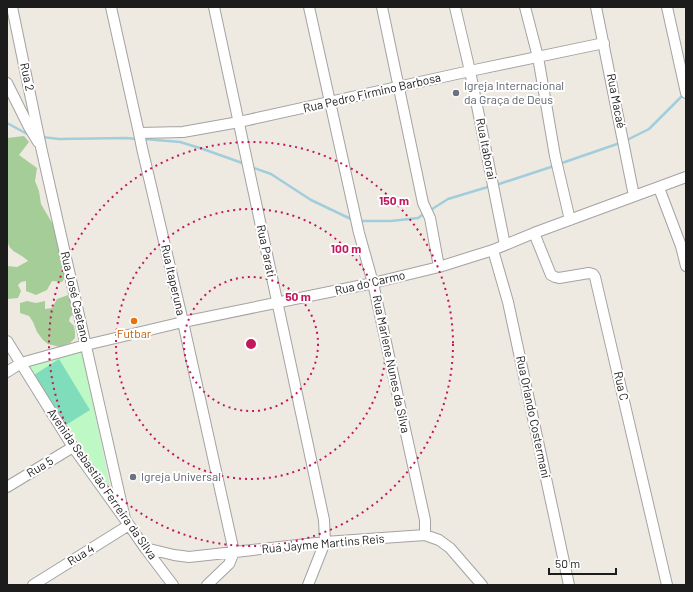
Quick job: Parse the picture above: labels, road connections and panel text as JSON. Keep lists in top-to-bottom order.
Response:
{
  "streets": {
    "street": [
      "Rua 2",
      "Rua Pedro Firmino Barbosa",
      "Rua Macaé",
      "Rua Itaborai",
      "Rua Parati",
      "Rua Itaperuna",
      "Rua do Carmo",
      "Rua José Caetano",
      "Rua Marlene Nunes da Silva",
      "Rua C",
      "Rua Orlando Costermani",
      "Rua 5",
      "Avenida Sebastião Ferreira da Silva",
      "Rua Jayme Martins Reis",
      "Rua 4"
    ]
  },
  "crossings": [
    ["Rua 2", "Rua José Caetano"],
    ["Rua Pedro Firmino Barbosa", "Rua Macaé"],
    ["Rua Pedro Firmino Barbosa", "Rua Itaborai"],
    ["Rua Pedro Firmino Barbosa", "Rua Parati"],
    ["Rua Pedro Firmino Barbosa", "Rua Itaperuna"],
    ["Rua Pedro Firmino Barbosa", "Rua Marlene Nunes da Silva"],
    ["Rua Macaé", "Rua do Carmo"],
    ["Rua Itaborai", "Rua do Carmo"],
    ["Rua Parati", "Rua do Carmo"],
    ["Rua Parati", "Rua Jayme Martins Reis"],
    ["Rua Itaperuna", "Rua do Carmo"],
    ["Rua Itaperuna", "Rua Jayme Martins Reis"],
    ["Rua do Carmo", "Rua José Caetano"],
    ["Rua do Carmo", "Rua Marlene Nunes da Silva"],
    ["Rua do Carmo", "Rua C"],
    ["Rua do Carmo", "Rua Orlando Costermani"],
    ["Rua do Carmo", "Avenida Sebastião Ferreira da Silva"],
    ["Rua José Caetano", "Avenida Sebastião Ferreira da Silva"],
    ["Rua José Caetano", "Rua 4"],
    ["Rua Marlene Nunes da Silva", "Rua Jayme Martins Reis"],
    ["Rua 5", "Avenida Sebastião Ferreira da Silva"],
    ["Avenida Sebastião Ferreira da Silva", "Rua Jayme Martins Reis"],
    ["Avenida Sebastião Ferreira da Silva", "Rua 4"]
  ],
  "places": ["Igreja Internacional da Graça de Deus", "Futbar", "Igreja Universal"],
  "scale_bar": "50 m",
  "rings": ["150 m", "100 m", "50 m"]
}
